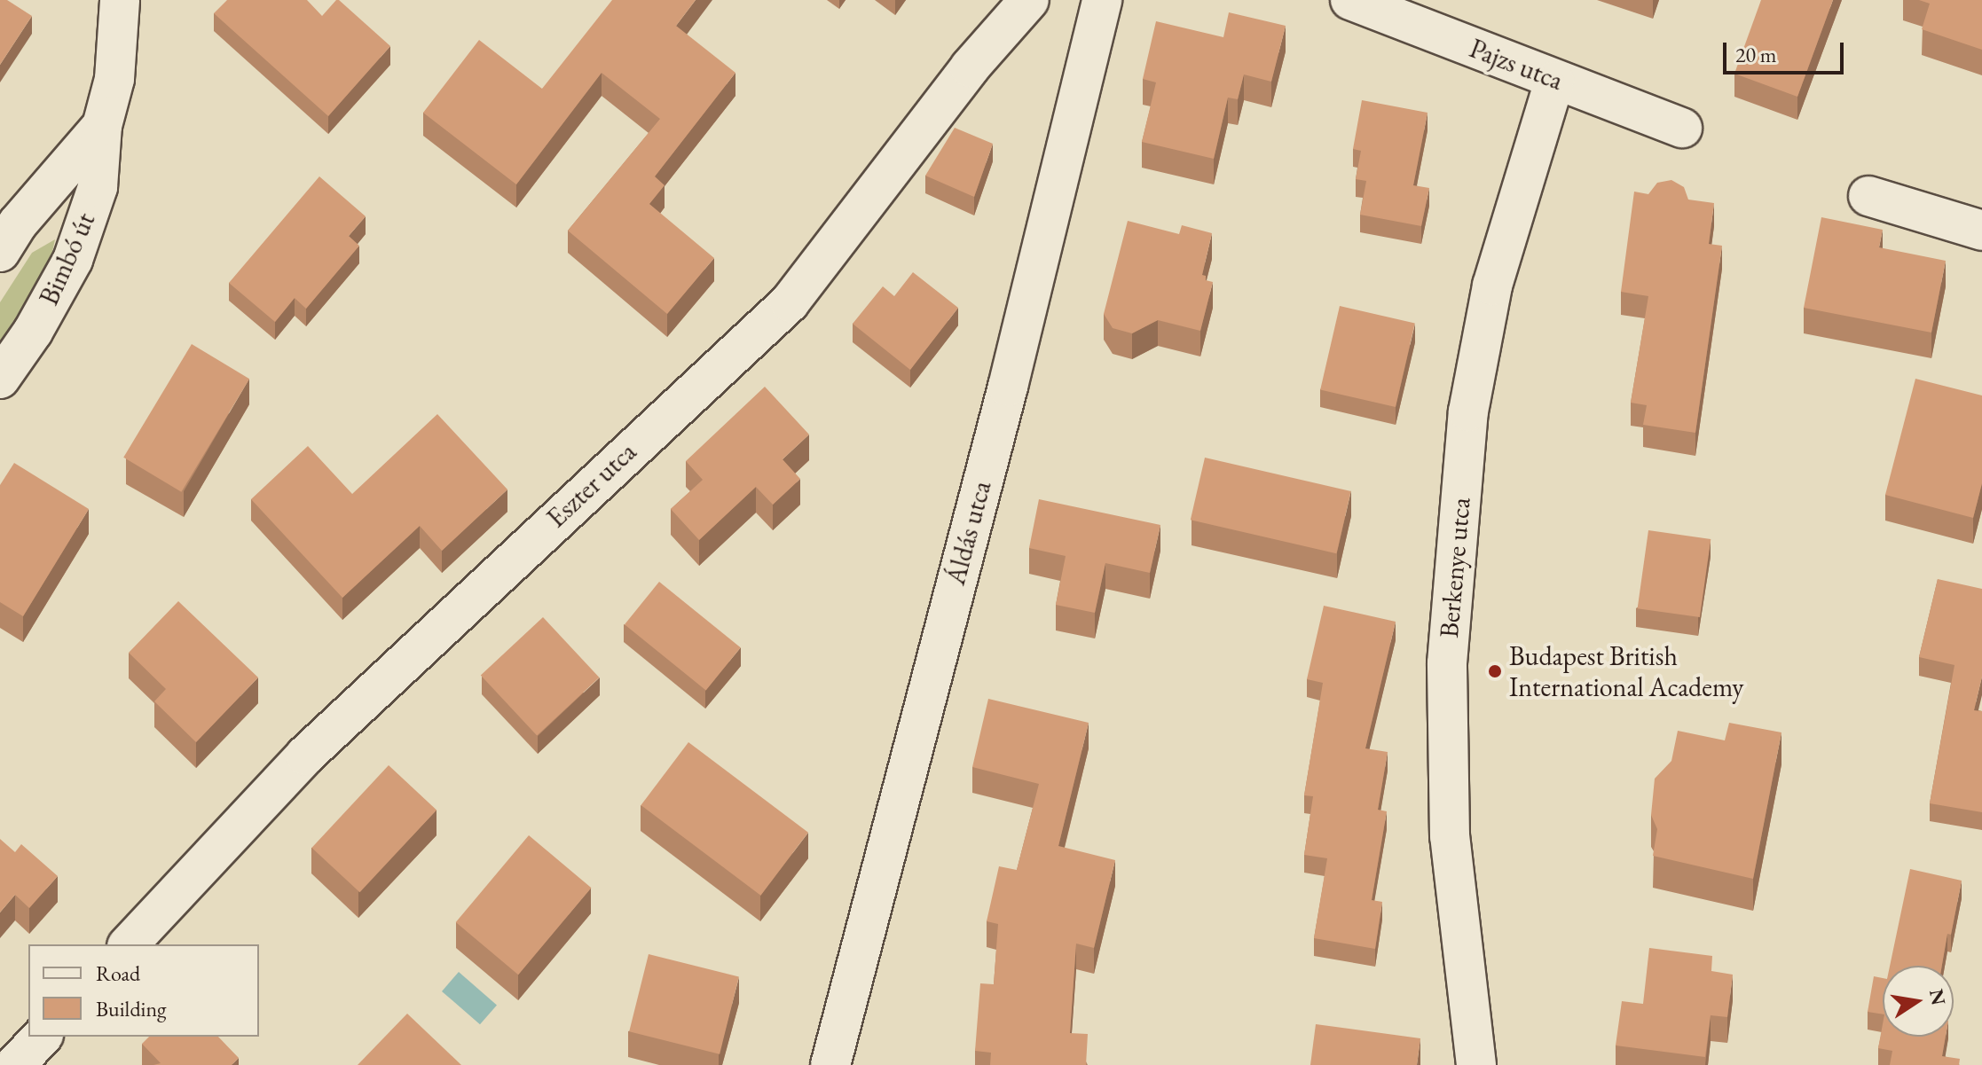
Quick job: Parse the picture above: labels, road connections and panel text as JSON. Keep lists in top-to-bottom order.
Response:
{
  "streets": {
    "street": [
      "Pajzs utca",
      "Bimbó út",
      "Eszter utca",
      "Áldás utca",
      "Berkenye utca"
    ]
  },
  "crossings": [
    ["Pajzs utca", "Berkenye utca"]
  ],
  "places": ["Budapest British International Academy"],
  "legend": ["Road", "Building"],
  "scale_bar": "20 m",
  "north": "right"
}
